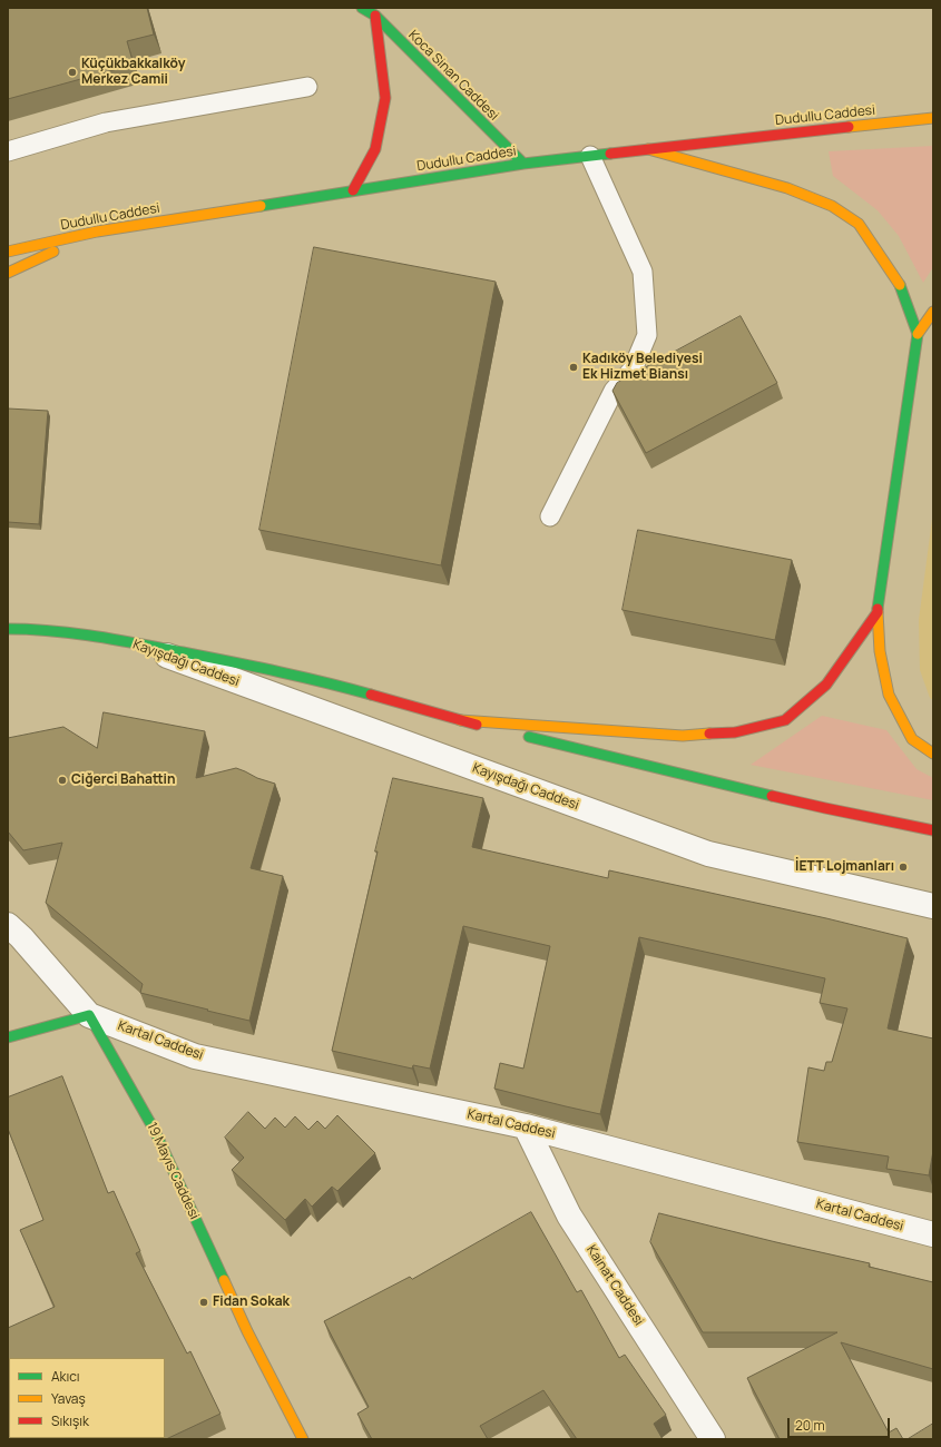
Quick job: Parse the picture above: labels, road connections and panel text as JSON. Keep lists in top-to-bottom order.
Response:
{
  "streets": {
    "main road": [
      "Koca Sinan Caddesi",
      "Dudullu Caddesi",
      "Kayışdağı Caddesi",
      "19 Mayıs Caddesi"
    ],
    "street": ["Kartal Caddesi", "Kainat Caddesi"]
  },
  "crossings": [
    ["Koca Sinan Caddesi", "Dudullu Caddesi"],
    ["Kartal Caddesi", "19 Mayıs Caddesi"],
    ["Kartal Caddesi", "Kainat Caddesi"]
  ],
  "places": [
    "Küçükbakkalköy Merkez Camii",
    "Kadıköy Belediyesi Ek Hizmet Biansı",
    "Ciğerci Bahattin",
    "İETT Lojmanları",
    "Fidan Sokak"
  ],
  "legend": ["Akıcı", "Yavaş", "Sıkışık"],
  "scale_bar": "20 m"
}
